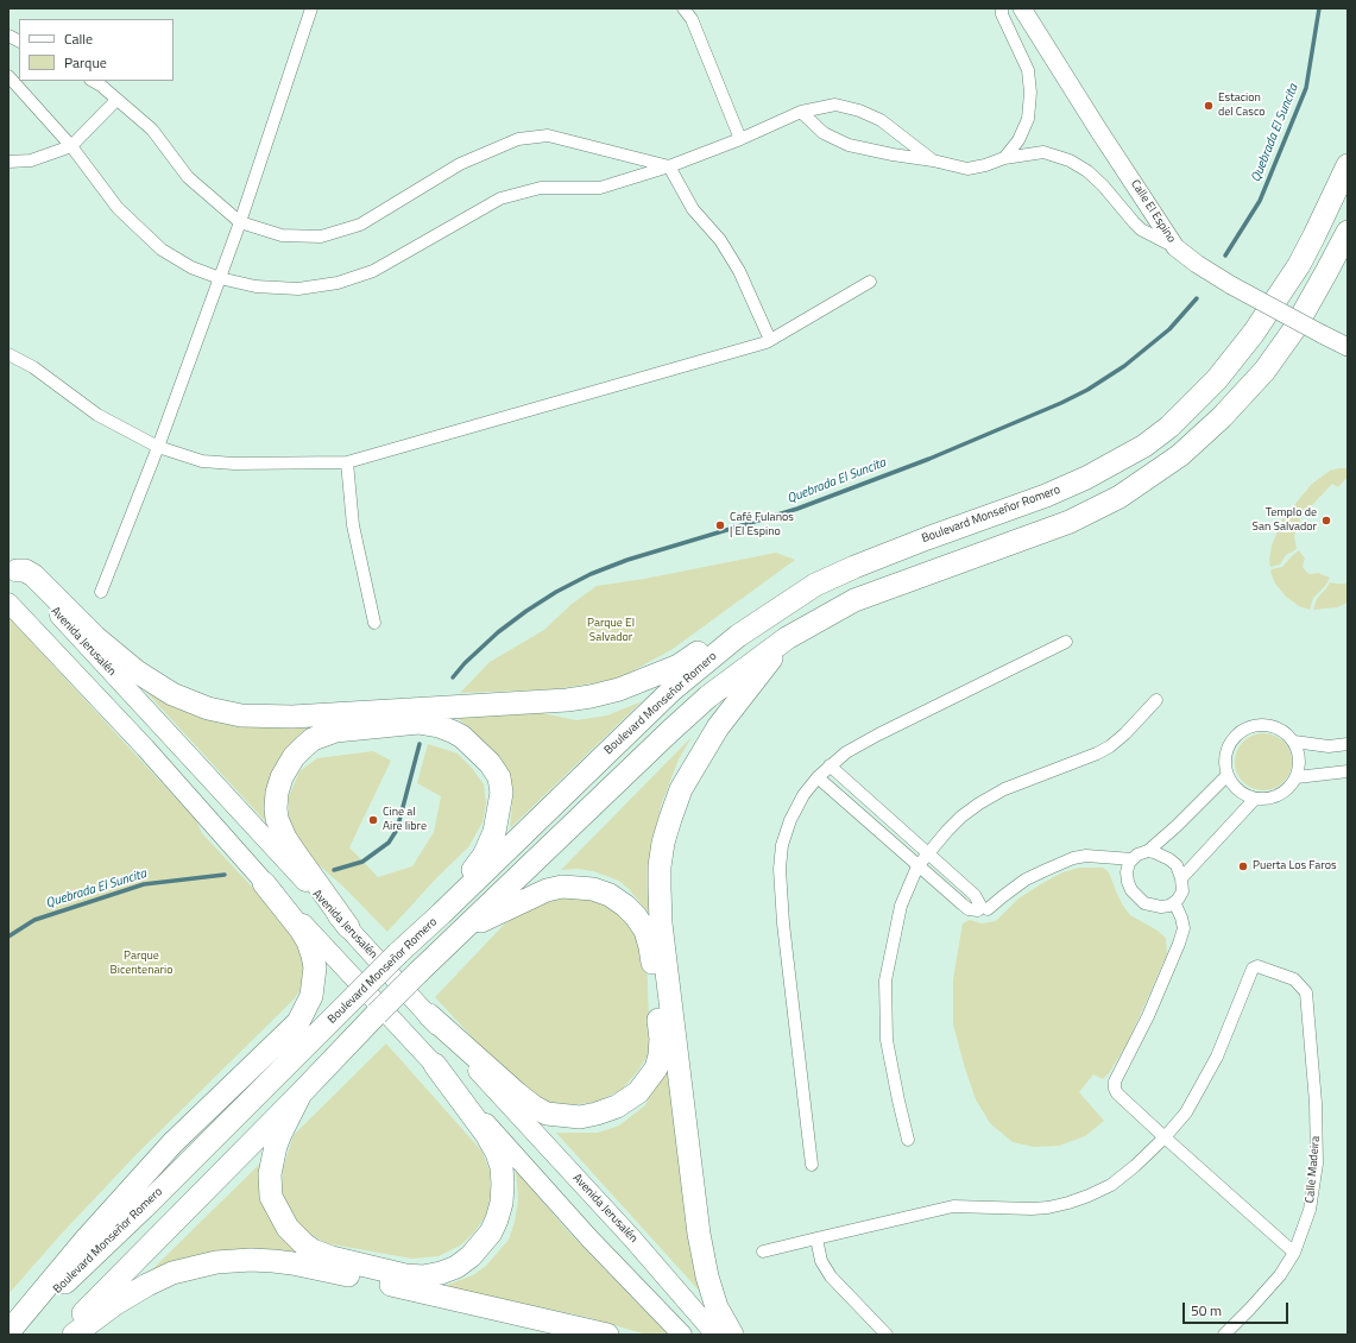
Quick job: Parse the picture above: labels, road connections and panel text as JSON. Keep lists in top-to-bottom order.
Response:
{
  "streets": {
    "highway": ["Boulevard Monseñor Romero"],
    "main road": ["Avenida Jerusalén"],
    "street": ["Calle El Espino", "Calle Madeira"]
  },
  "water": ["Quebrada El Suncita"],
  "parks": ["Parque El Salvador", "Parque Bicentenario"],
  "places": [
    "Estacion del Casco",
    "Templo de San Salvador",
    "Café Fulanos | El Espino",
    "Cine al Aire libre",
    "Puerta Los Faros"
  ],
  "legend": ["Calle", "Parque"],
  "scale_bar": "50 m"
}
